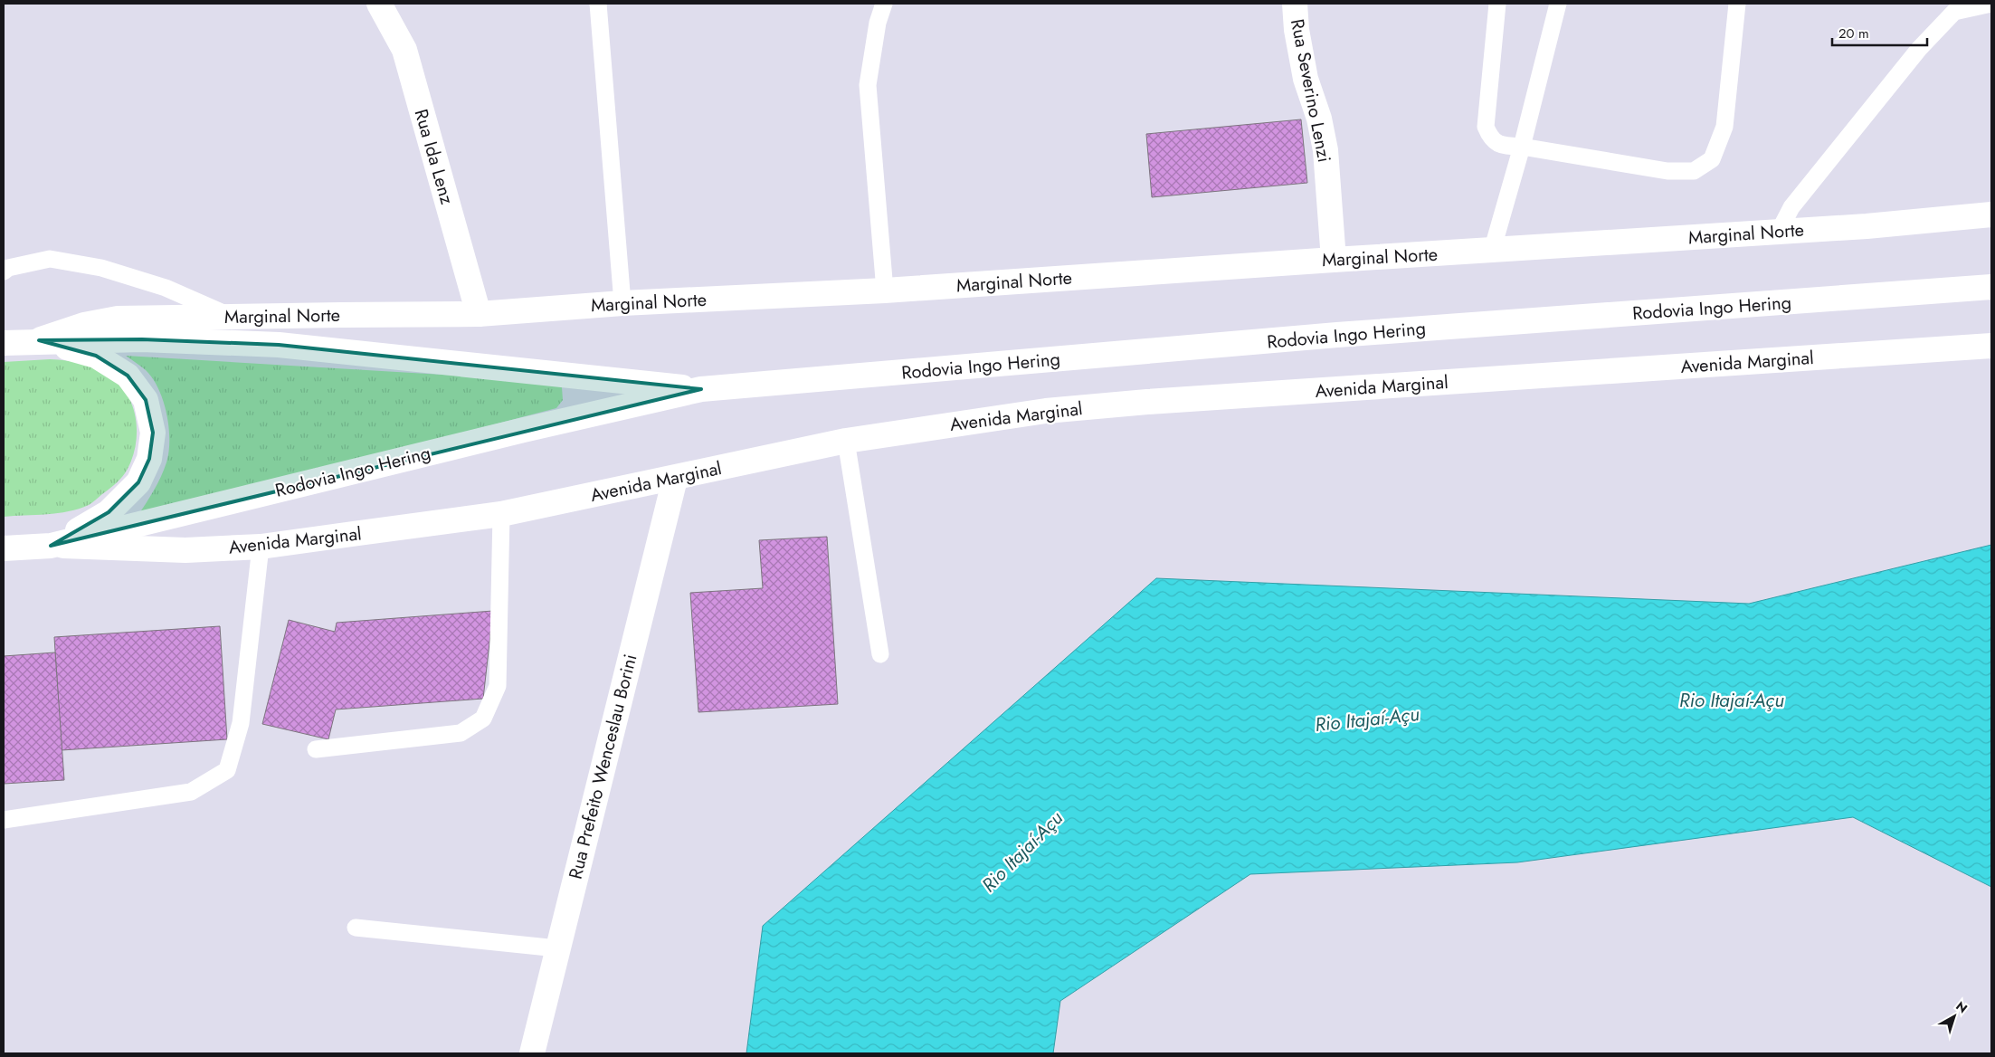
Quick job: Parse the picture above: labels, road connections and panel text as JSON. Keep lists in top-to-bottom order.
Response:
{
  "streets": {
    "main road": [
      "Rua Severino Lenzi",
      "Rua Ida Lenz",
      "Marginal Norte",
      "Rodovia Ingo Hering",
      "Avenida Marginal",
      "Rua Prefeito Wenceslau Borini"
    ]
  },
  "crossings": [
    ["Rua Severino Lenzi", "Marginal Norte"],
    ["Rua Ida Lenz", "Marginal Norte"],
    ["Marginal Norte", "Rodovia Ingo Hering"],
    ["Rodovia Ingo Hering", "Avenida Marginal"],
    ["Avenida Marginal", "Rua Prefeito Wenceslau Borini"]
  ],
  "water": ["Rio Itajaí-Açu"],
  "scale_bar": "20 m",
  "north": "top right"
}
